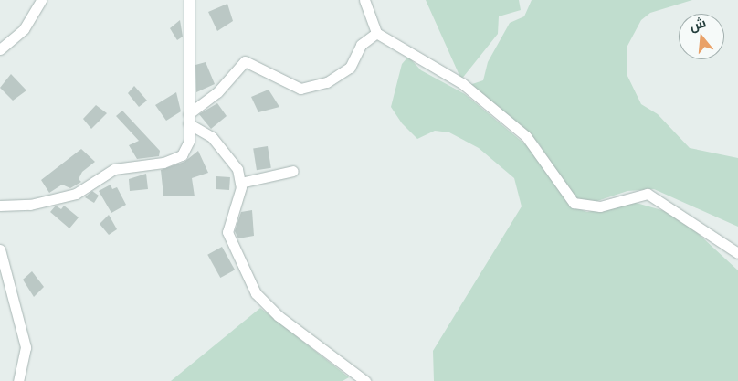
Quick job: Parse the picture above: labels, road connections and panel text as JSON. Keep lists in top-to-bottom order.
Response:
{
  "north": "top"
}
